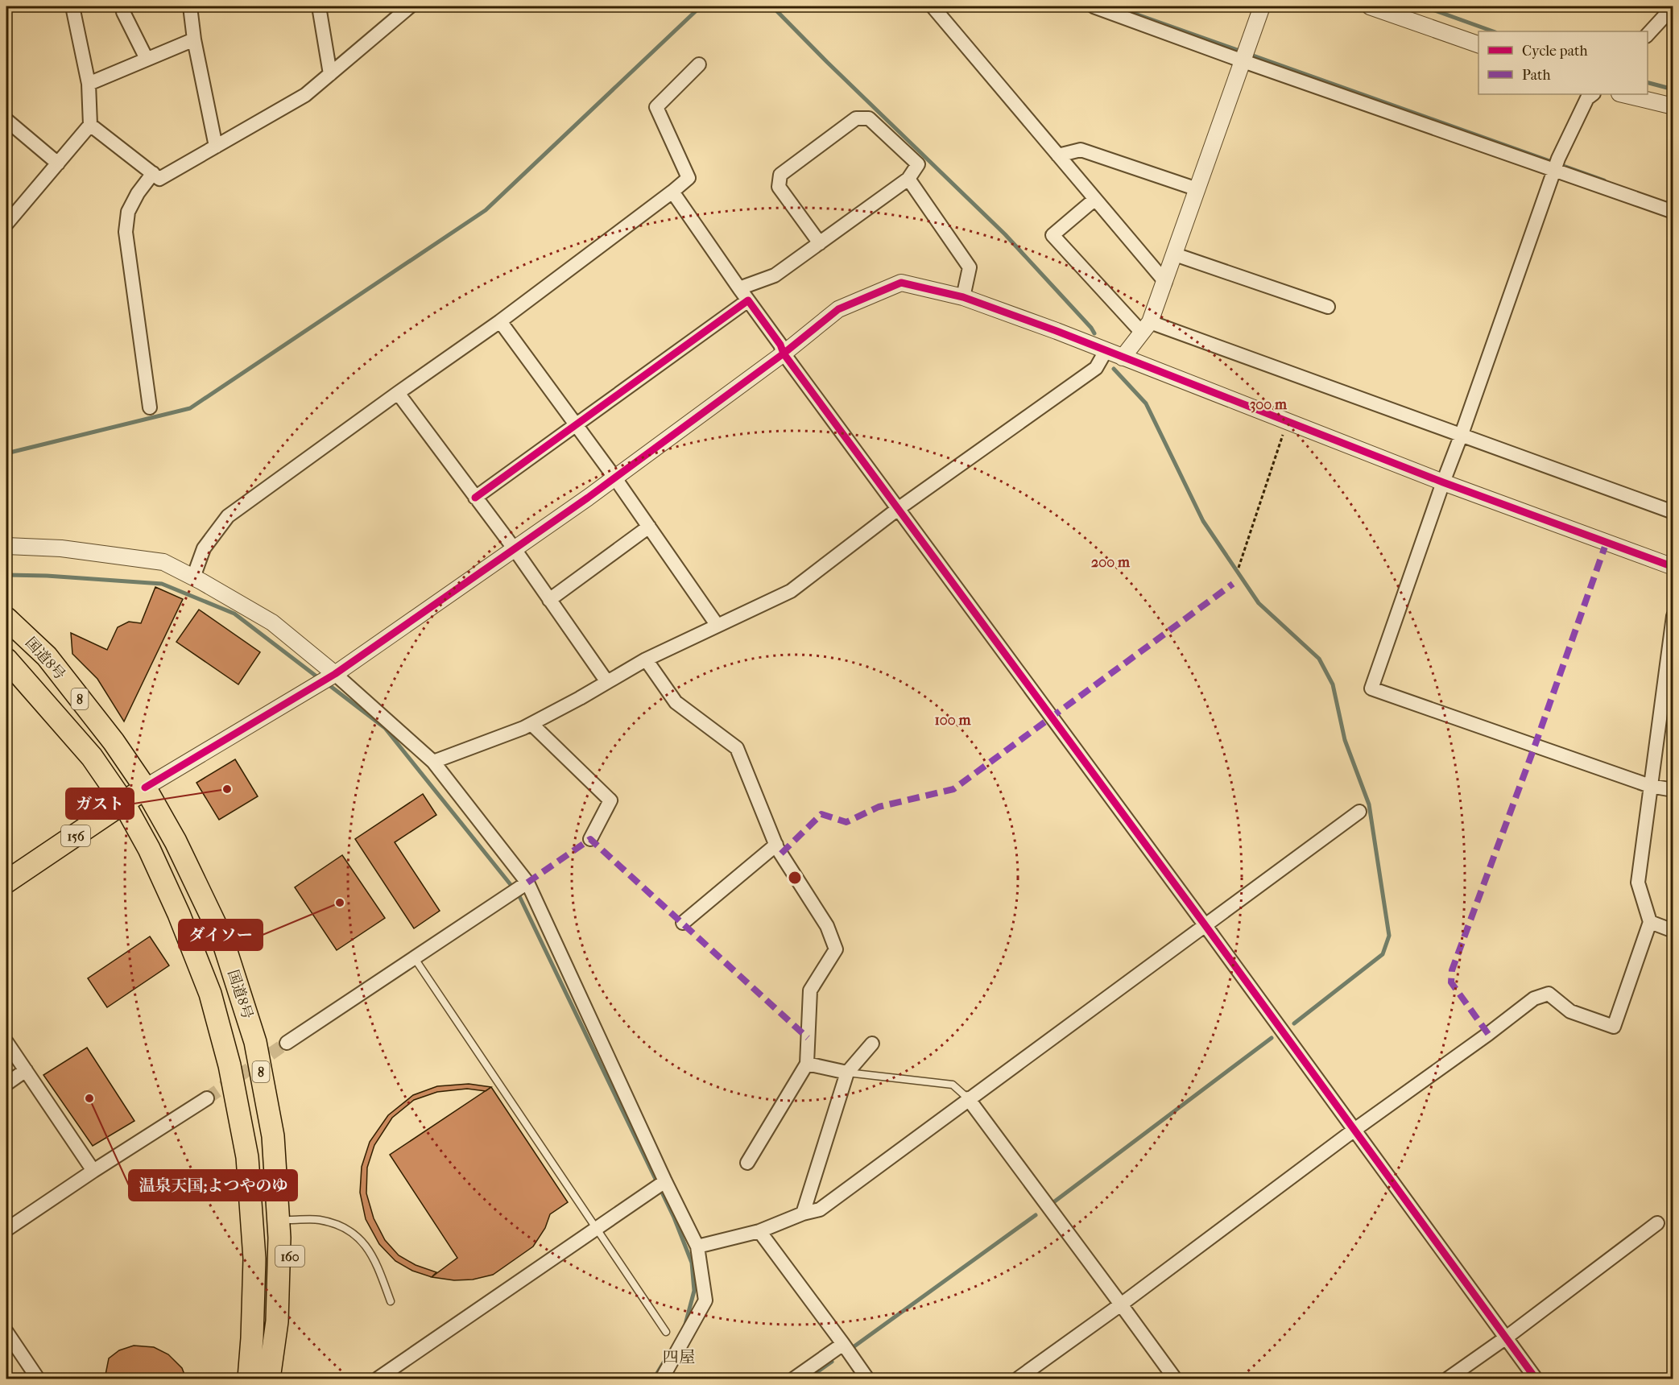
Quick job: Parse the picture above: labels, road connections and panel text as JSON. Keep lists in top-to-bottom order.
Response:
{
  "streets": {
    "highway": [
      "国道8号",
      "8",
      "156",
      "160"
    ]
  },
  "crossings": [
    ["国道8号", "156"],
    ["国道8号", "160"]
  ],
  "districts": ["四屋"],
  "places": ["ガスト", "ダイソー", "温泉天国;よつやのゆ"],
  "legend": ["Cycle path", "Path"],
  "rings": ["300 m", "200 m", "100 m"]
}
